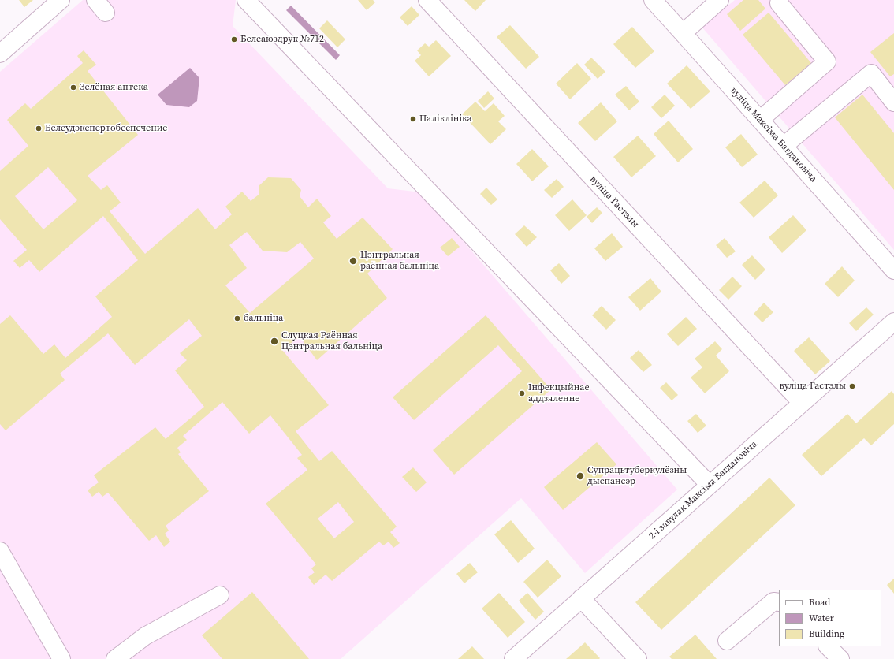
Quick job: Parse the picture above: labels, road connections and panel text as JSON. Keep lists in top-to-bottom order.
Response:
{
  "streets": {
    "street": ["вуліца Максіма Багдановіча", "вуліца Гастэлы", "2-і завулак Максіма Багдановіча"]
  },
  "crossings": [
    ["вуліца Гастэлы", "2-і завулак Максіма Багдановіча"]
  ],
  "places": [
    "Белсаюздрук №712",
    "Зелёная аптека",
    "Паліклініка",
    "Белсудэкспертобеспечение",
    "Цэнтральная раённая бальніца",
    "бальніца",
    "Слуцкая Раённая Цэнтральная бальніца",
    "вуліца Гастэлы",
    "Інфекцыйнае аддзяленне",
    "Супрацьтуберкулёзны дыспансэр"
  ],
  "legend": ["Road", "Water", "Building"]
}
